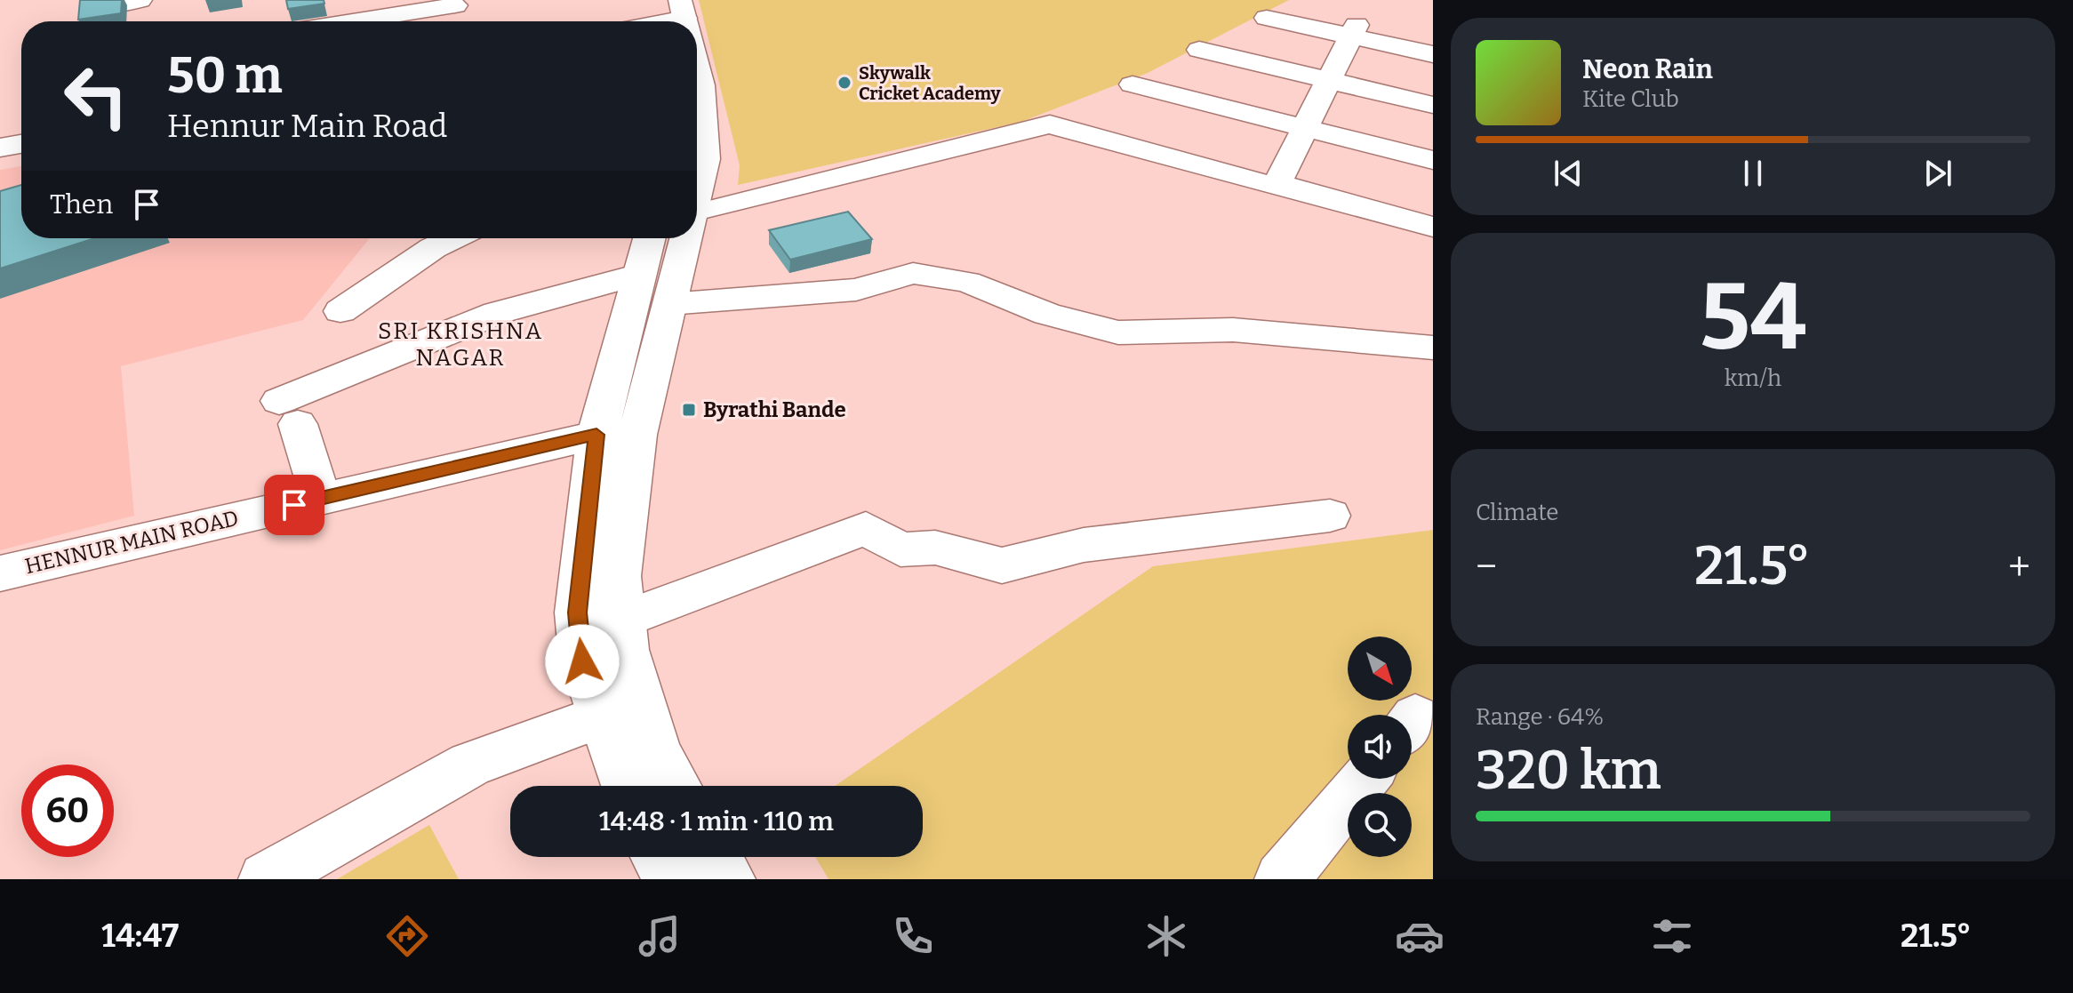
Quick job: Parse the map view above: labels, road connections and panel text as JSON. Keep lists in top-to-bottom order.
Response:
{
  "streets": {
    "street": ["HENNUR MAIN ROAD"]
  },
  "districts": ["SRI KRISHNA NAGAR"],
  "places": {
    "other": ["Skywalk Cricket Academy"],
    "transit": ["Byrathi Bande"]
  },
  "north": "bottom right",
  "page": {
    "turn": ["50 m", "Hennur Main Road"],
    "song": ["Neon Rain", "Kite Club"],
    "then": "Then",
    "tile": [
      ["54", "km/h"],
      "Climate",
      ["Range · 64%", "320 km"]
    ],
    "heat": ["−", "21.5°", "+"],
    "limit": "60",
    "trip": "14:48 · 1 min · 110 m",
    "tabs": ["14:47", "21.5°"]
  }
}
